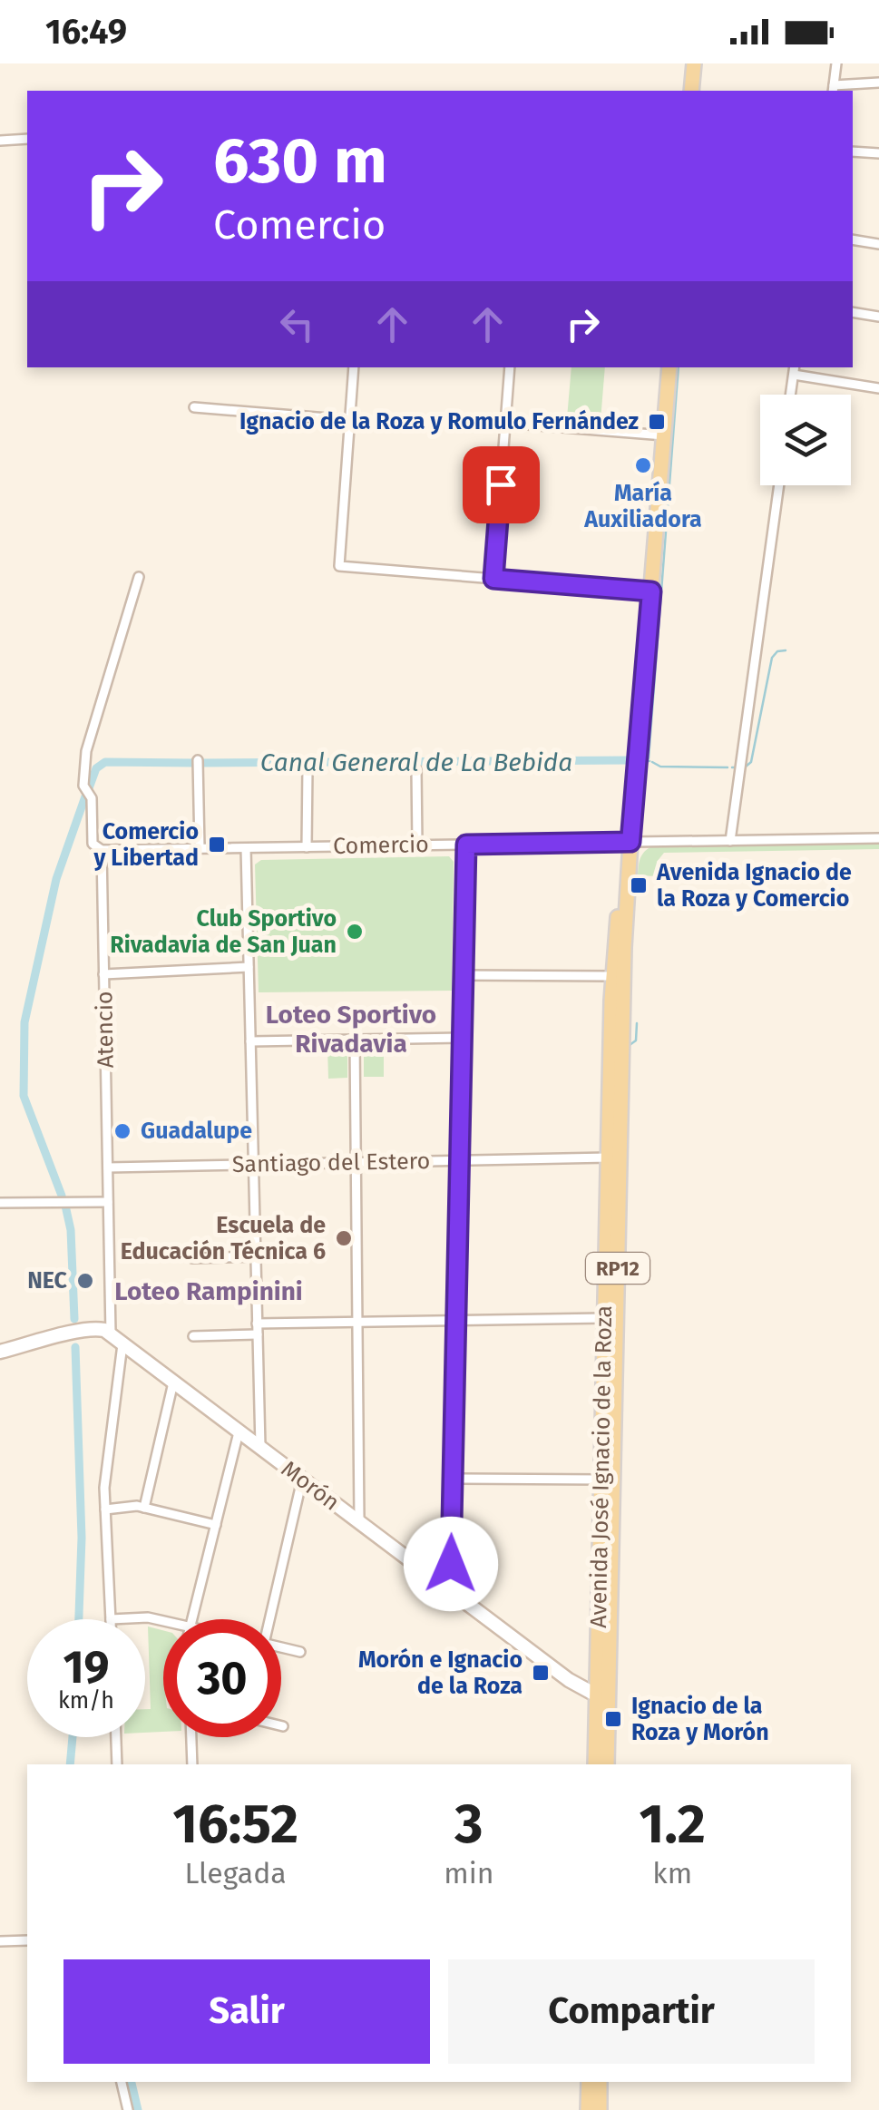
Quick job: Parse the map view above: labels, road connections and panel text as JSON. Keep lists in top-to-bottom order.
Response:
{
  "streets": {
    "main road": ["RP12", "Avenida José Ignacio de la Roza"],
    "street": [
      "Comercio",
      "Atencio",
      "Santiago del Estero",
      "Morón"
    ]
  },
  "crossings": [
    ["Comercio", "Atencio"],
    ["Comercio", "Avenida José Ignacio de la Roza"],
    ["Atencio", "Santiago del Estero"],
    ["Atencio", "Morón"],
    ["Santiago del Estero", "Avenida José Ignacio de la Roza"],
    ["Avenida José Ignacio de la Roza", "Morón"]
  ],
  "districts": ["Loteo Sportivo Rivadavia", "Loteo Rampinini"],
  "water": ["Canal General de La Bebida"],
  "places": {
    "transit": [
      "Ignacio de la Roza y Romulo Fernández",
      "Comercio y Libertad",
      "Avenida Ignacio de la Roza y Comercio",
      "Morón e Ignacio de la Roza",
      "Ignacio de la Roza y Morón"
    ],
    "other": [
      "María Auxiliadora",
      "Club Sportivo Rivadavia de San Juan",
      "Guadalupe",
      "Escuela de Educación Técnica 6",
      "NEC"
    ]
  },
  "page": {
    "status": "16:49",
    "turn": ["630 m", "Comercio"],
    "speed": "19 km/h",
    "limit": "30",
    "eta": [
      "16:52",
      "Llegada",
      "3",
      "min",
      "1.2",
      "km"
    ],
    "buttons": ["Salir", "Compartir"]
  }
}
